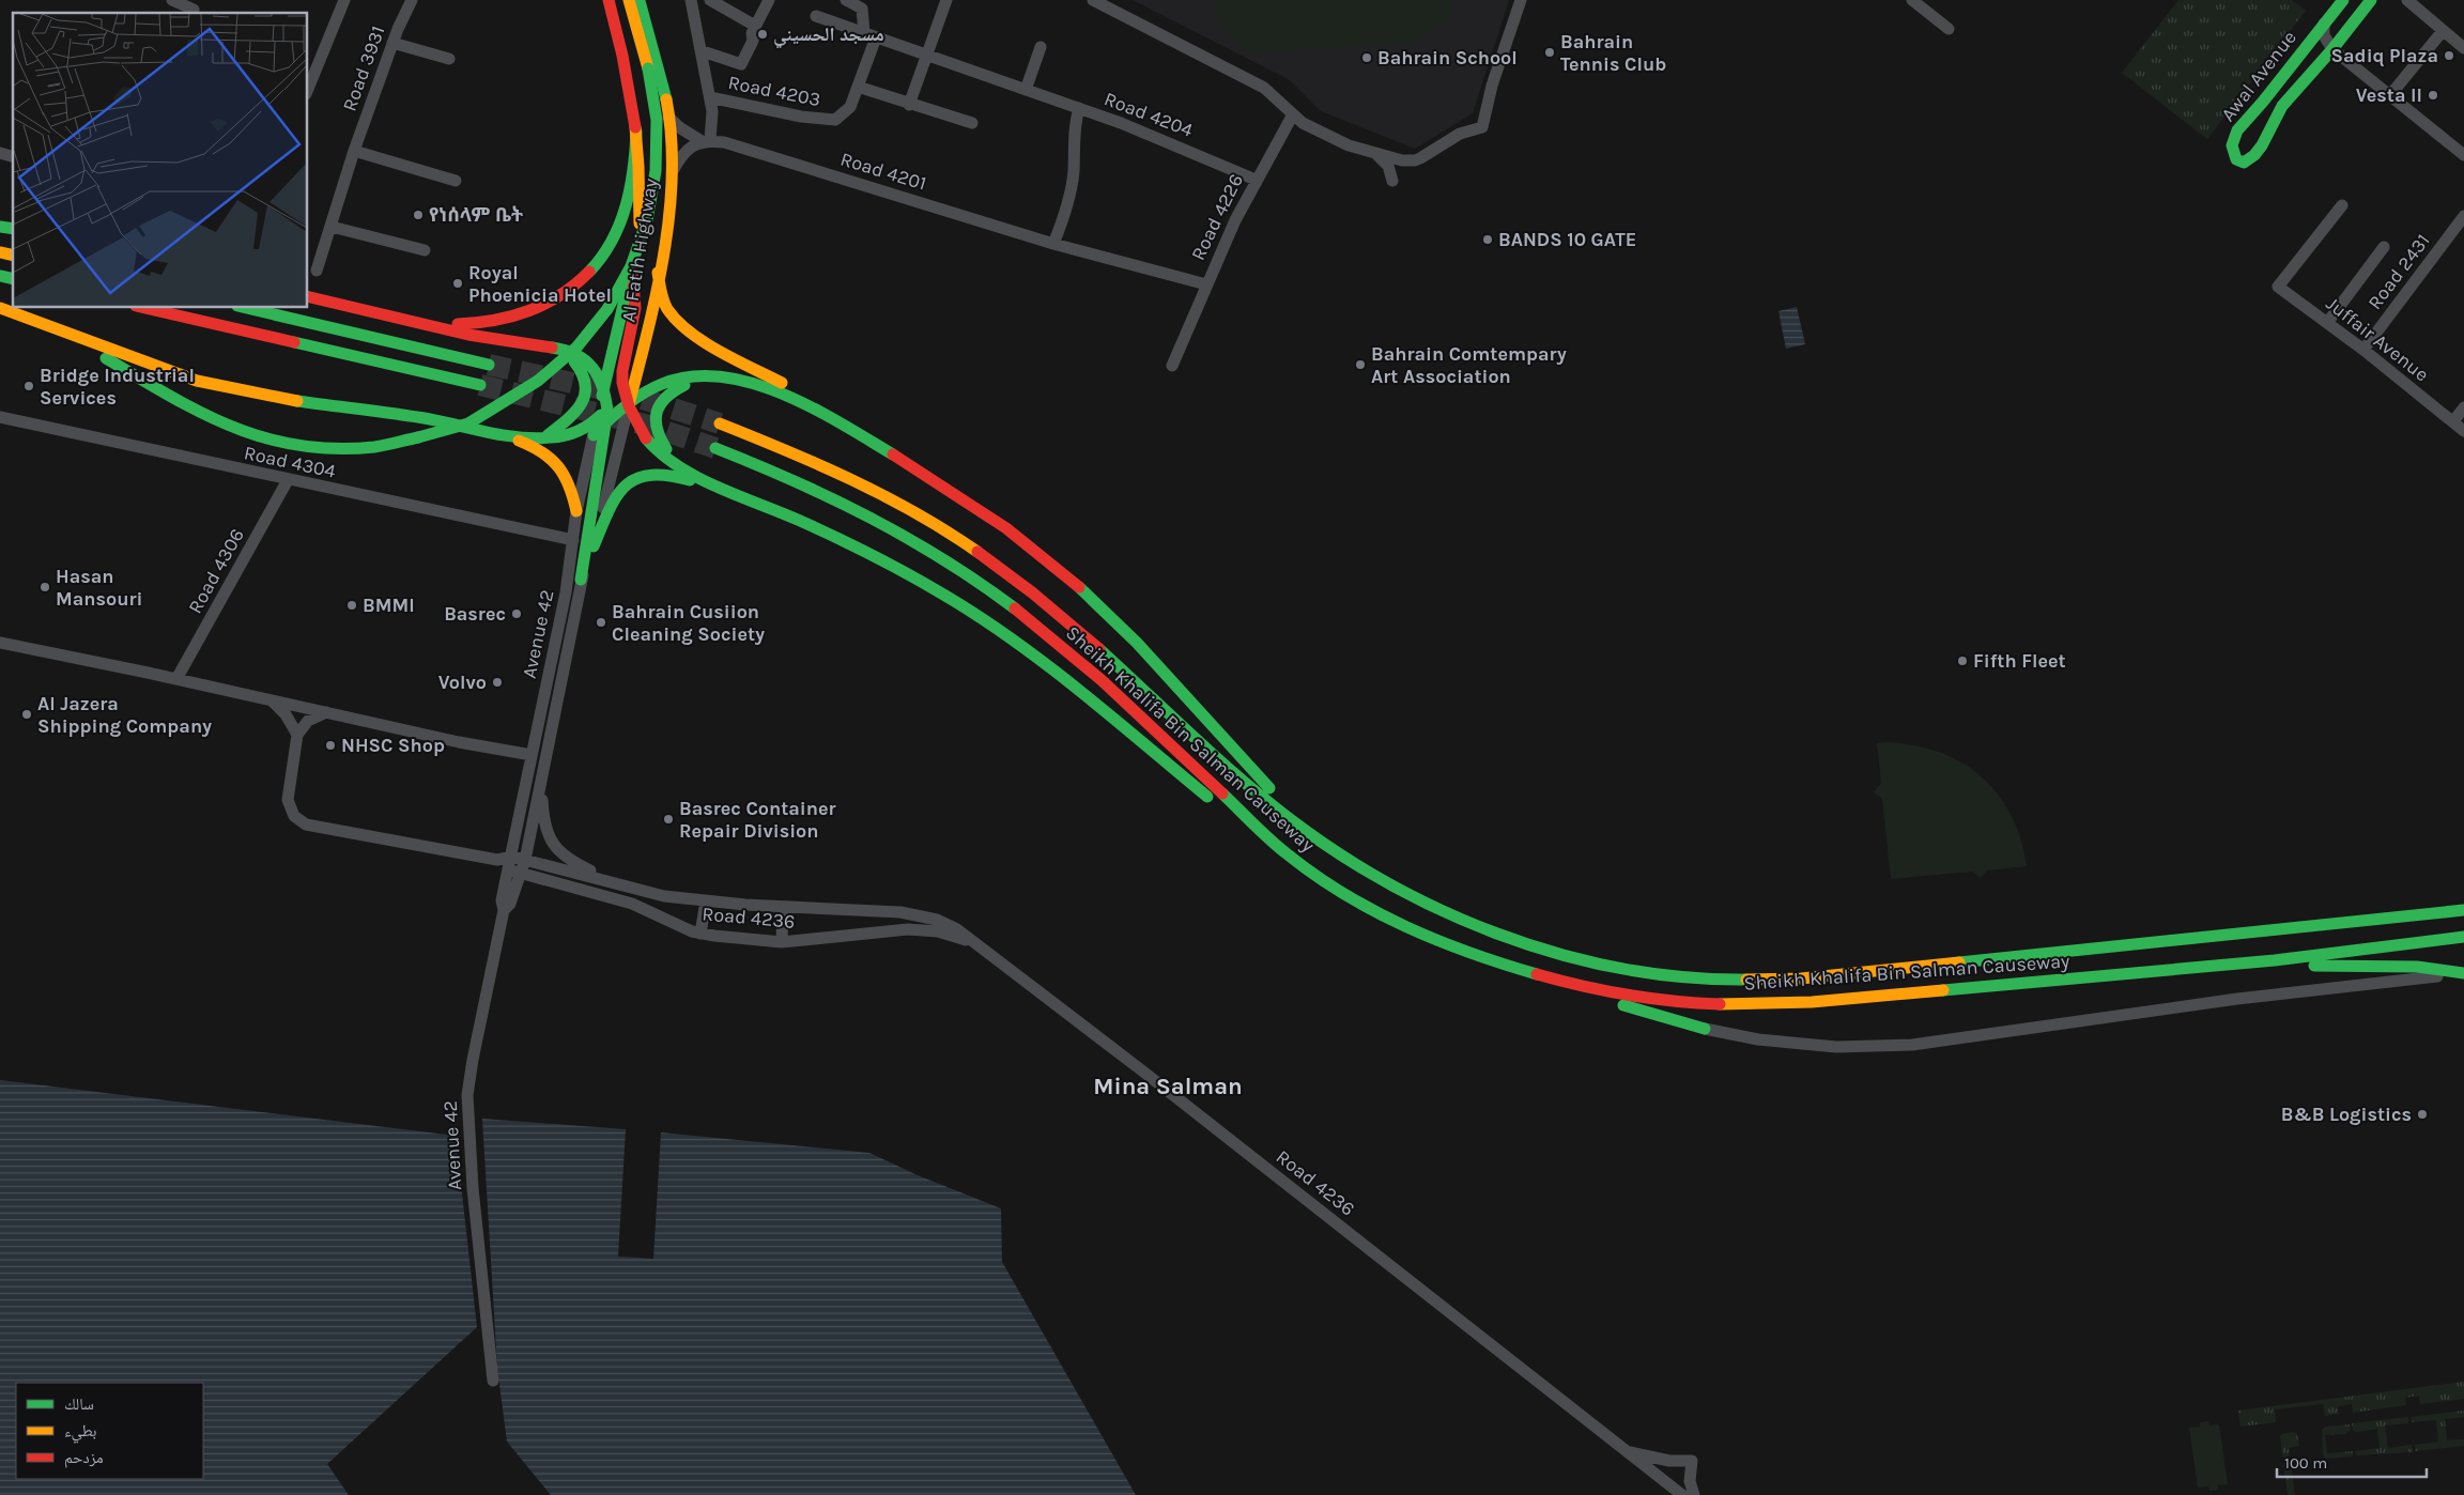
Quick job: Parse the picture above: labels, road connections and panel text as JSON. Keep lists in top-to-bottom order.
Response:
{
  "streets": {
    "main road": ["Awal Avenue", "Al Fatih Highway", "Sheikh Khalifa Bin Salman Causeway"],
    "street": [
      "Road 3931",
      "Road 4203",
      "Road 4204",
      "Road 4201",
      "Road 4226",
      "Road 2431",
      "Juffair Avenue",
      "Road 4304",
      "Road 4306",
      "Avenue 42",
      "Road 4236"
    ]
  },
  "crossings": [
    ["Road 4203", "Road 4204"],
    ["Road 4204", "Road 4226"],
    ["Road 4201", "Road 4226"],
    ["Road 4201", "Al Fatih Highway"],
    ["Al Fatih Highway", "Avenue 42"],
    ["Road 2431", "Juffair Avenue"],
    ["Road 4304", "Road 4306"],
    ["Road 4304", "Avenue 42"],
    ["Avenue 42", "Road 4236"]
  ],
  "districts": ["Mina Salman"],
  "places": [
    "مسجد الحسيني",
    "Bahrain Tennis Club",
    "Sadiq Plaza",
    "Bahrain School",
    "Vesta II",
    "የነሰላም ቤት",
    "BANDS 10 GATE",
    "Royal Phoenicia Hotel",
    "Bahrain Comtempary Art Association",
    "Bridge Industrial Services",
    "Hasan Mansouri",
    "BMMI",
    "Basrec",
    "Bahrain Cusiion Cleaning Society",
    "Fifth Fleet",
    "Volvo",
    "Al Jazera Shipping Company",
    "NHSC Shop",
    "Basrec Container Repair Division",
    "B&B Logistics"
  ],
  "legend": ["سالك", "بطيء", "مزدحم"],
  "scale_bar": "100 m"
}
